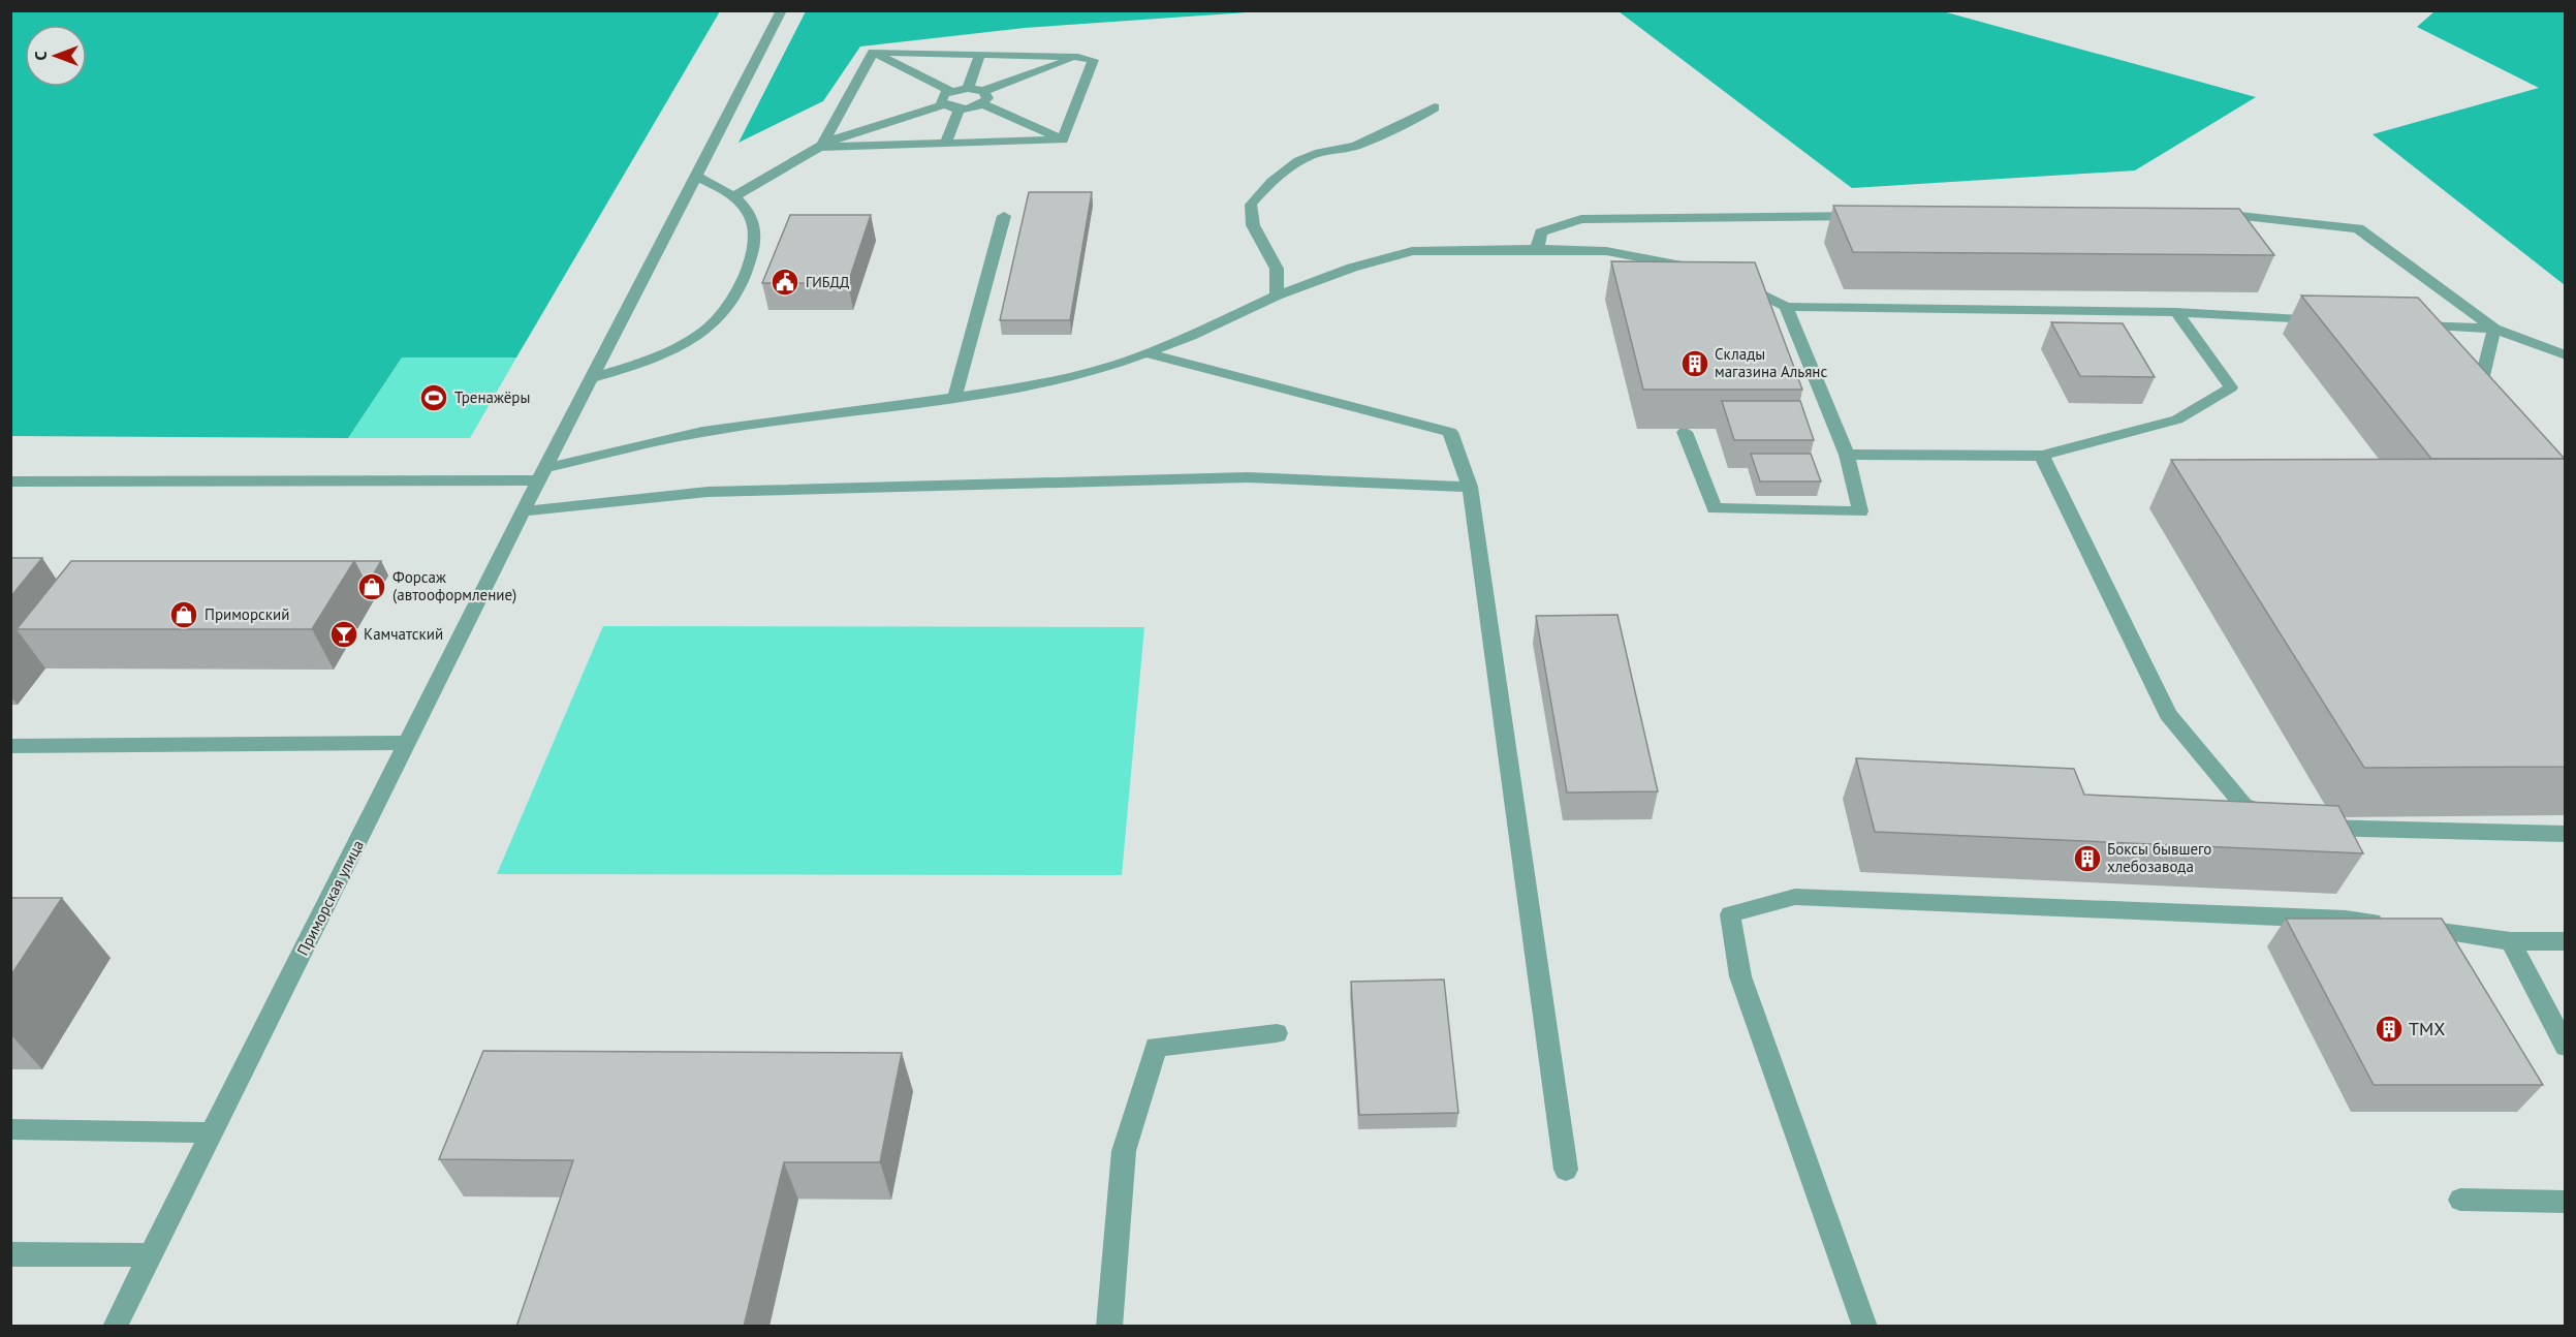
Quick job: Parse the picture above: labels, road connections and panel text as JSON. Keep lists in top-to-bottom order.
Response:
{
  "streets": {
    "street": ["Приморская улица"]
  },
  "places": {
    "public building": ["ГИБДД"],
    "building": ["Склады магазина Альянс", "Боксы бывшего хлебозавода", "ТМХ"],
    "sports": ["Тренажёры"],
    "shop": ["Форсаж (автооформление)", "Приморский"],
    "bar": ["Камчатский"]
  },
  "north": "left"
}
